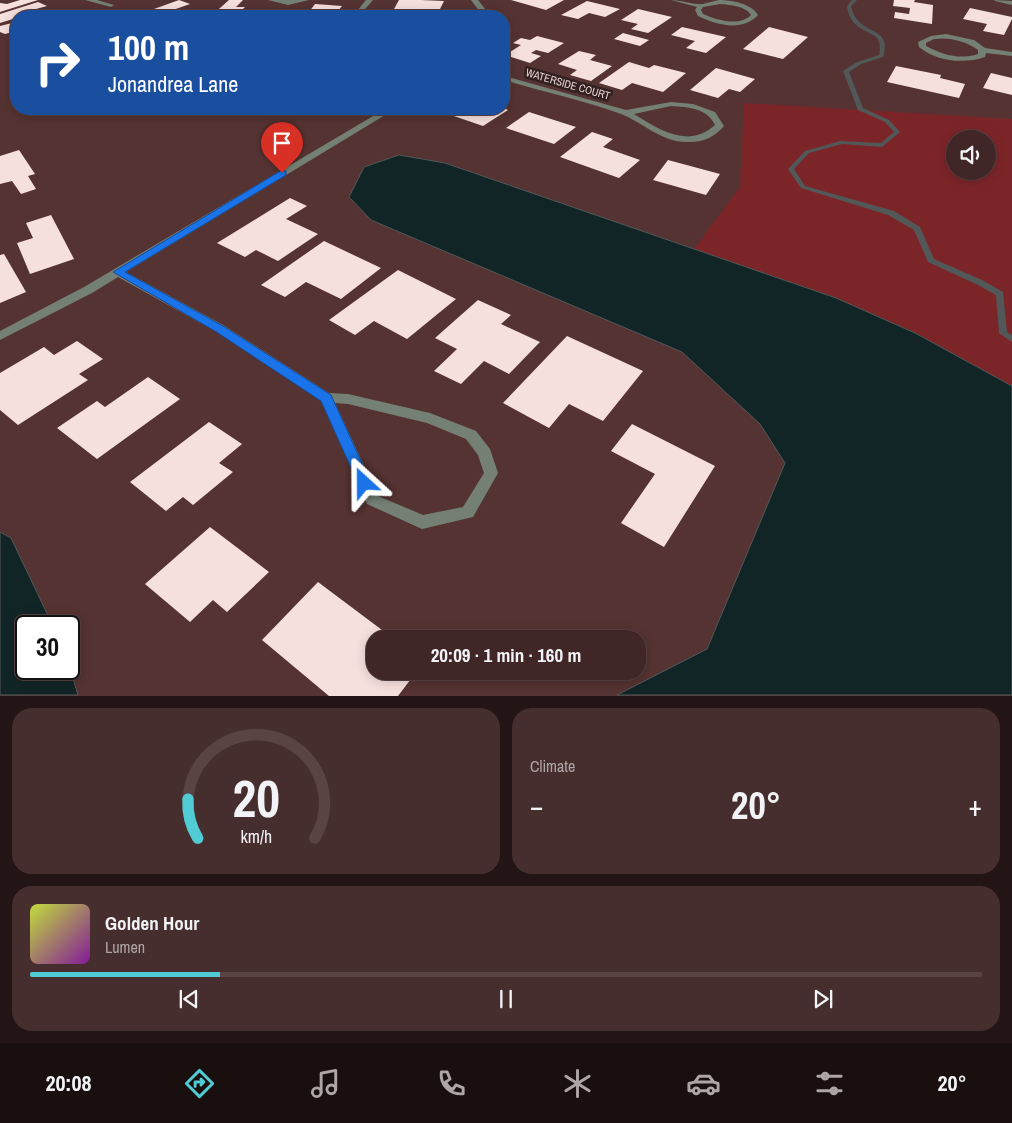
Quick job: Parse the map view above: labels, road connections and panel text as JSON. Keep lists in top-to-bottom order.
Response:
{
  "streets": {
    "street": ["WATERSIDE COURT"]
  },
  "page": {
    "turn": ["100 m", "Jonandrea Lane"],
    "limit": "30",
    "trip": "20:09 · 1 min · 160 m",
    "tile": "Climate",
    "heat": ["−", "20°", "+"],
    "song": ["Golden Hour", "Lumen"],
    "tabs": ["20:08", "20°"],
    "gauge": ["20", "km/h"]
  }
}
